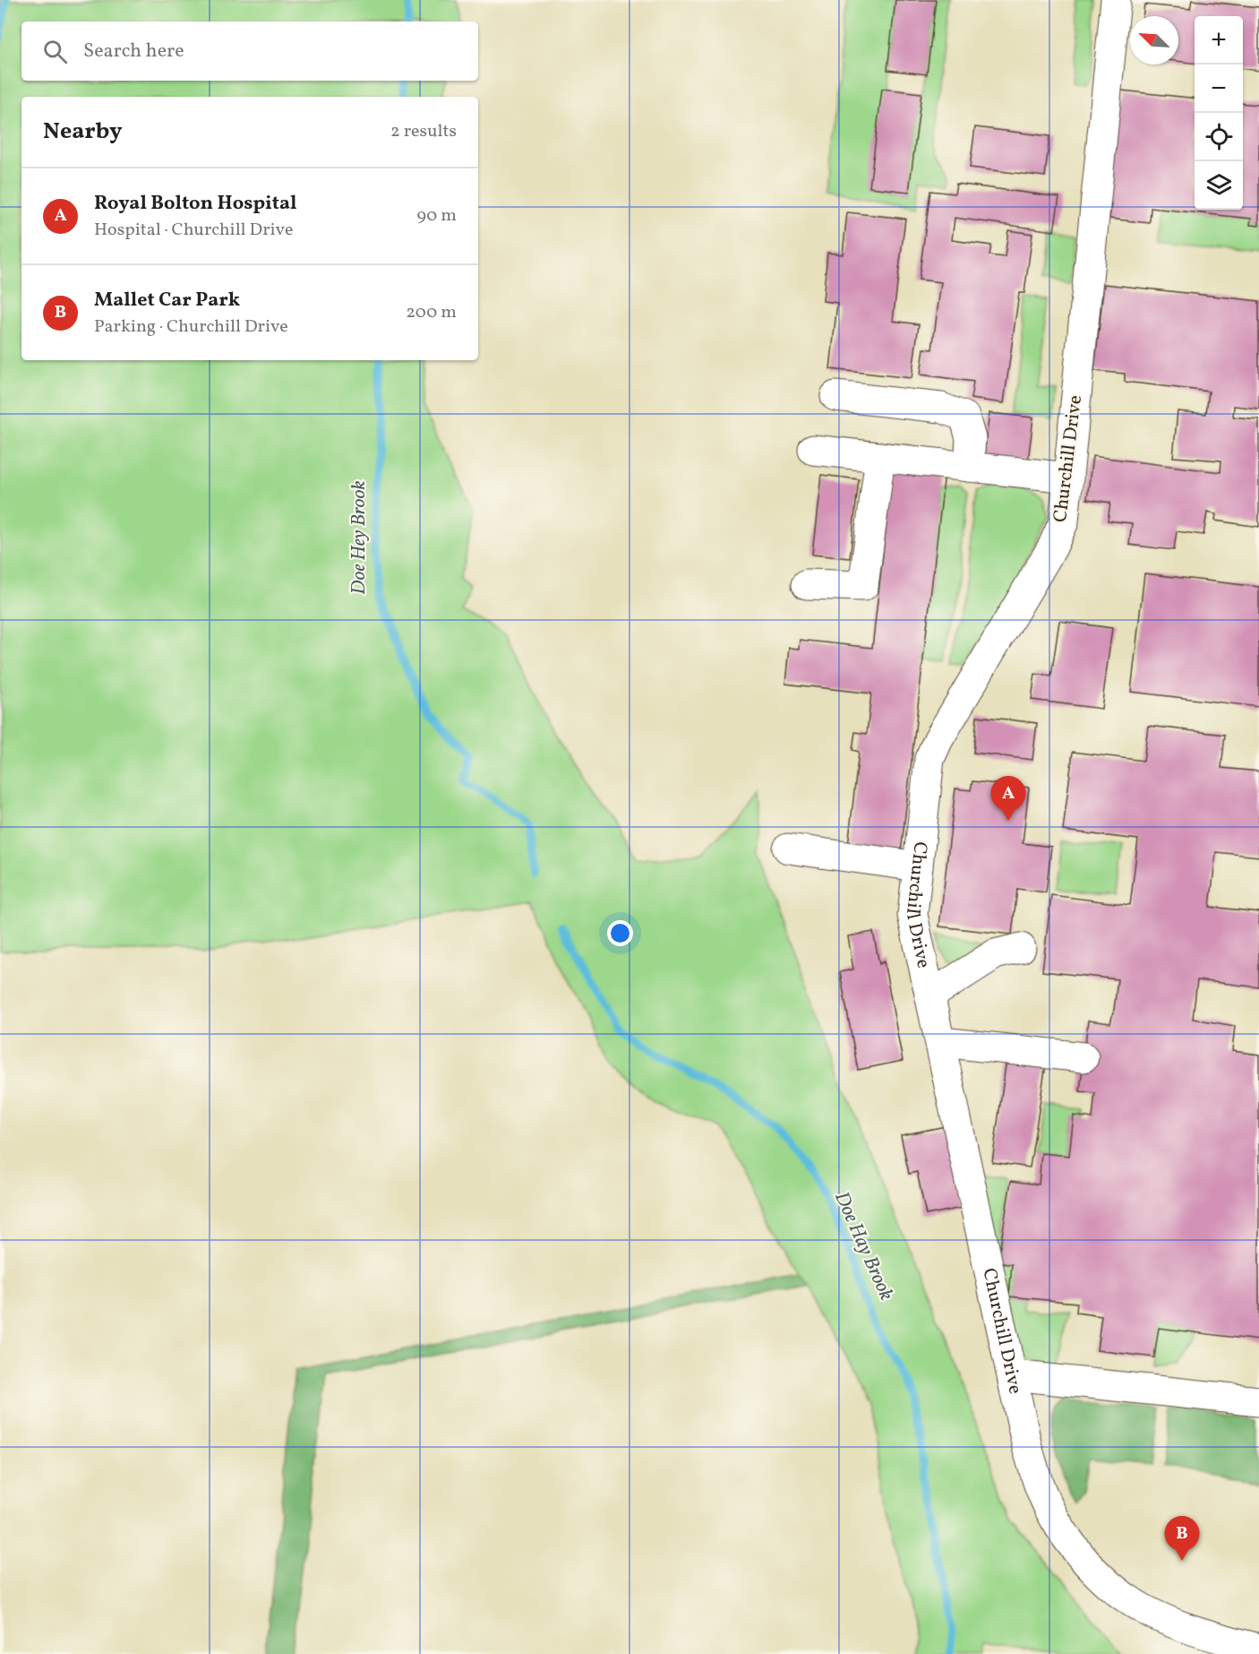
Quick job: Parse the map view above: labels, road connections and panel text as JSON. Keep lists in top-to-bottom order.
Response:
{
  "streets": {
    "street": ["Churchill Drive"]
  },
  "water": ["Doe Hey Brook", "Doe Hay Brook"],
  "north": "top left",
  "page": {
    "map_buttons": ["+", "−"],
    "search": "Search here",
    "heading": ["Nearby", "2 results"],
    "list": [
      {
        "mark": "A",
        "name": "Royal Bolton Hospital",
        "note": "Hospital · Churchill Drive",
        "value": "90 m"
      },
      {
        "mark": "B",
        "name": "Mallet Car Park",
        "note": "Parking · Churchill Drive",
        "value": "200 m"
      }
    ],
    "pins": ["A", "B"]
  }
}
